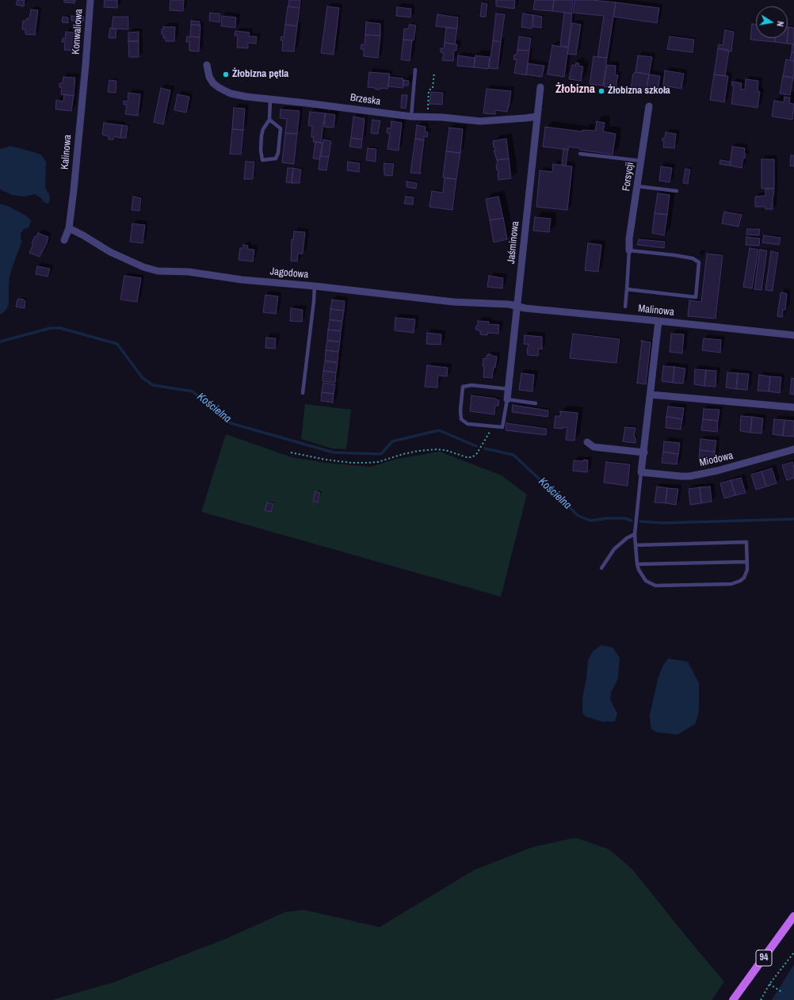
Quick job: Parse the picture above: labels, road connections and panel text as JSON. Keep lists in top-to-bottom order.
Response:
{
  "streets": {
    "main road": ["94"],
    "street": [
      "Konwaliowa",
      "Brzeska",
      "Kalinowa",
      "Forsycji",
      "Jaśminowa",
      "Jagodowa",
      "Malinowa",
      "Miodowa"
    ]
  },
  "crossings": [
    ["Konwaliowa", "Kalinowa"],
    ["Brzeska", "Jaśminowa"],
    ["Kalinowa", "Jagodowa"],
    ["Jaśminowa", "Jagodowa"],
    ["Jaśminowa", "Malinowa"],
    ["Jagodowa", "Malinowa"]
  ],
  "districts": ["Żłobizna"],
  "water": ["Kościelna"],
  "places": ["Żłobizna pętla", "Żłobizna szkoła"],
  "north": "right"
}
